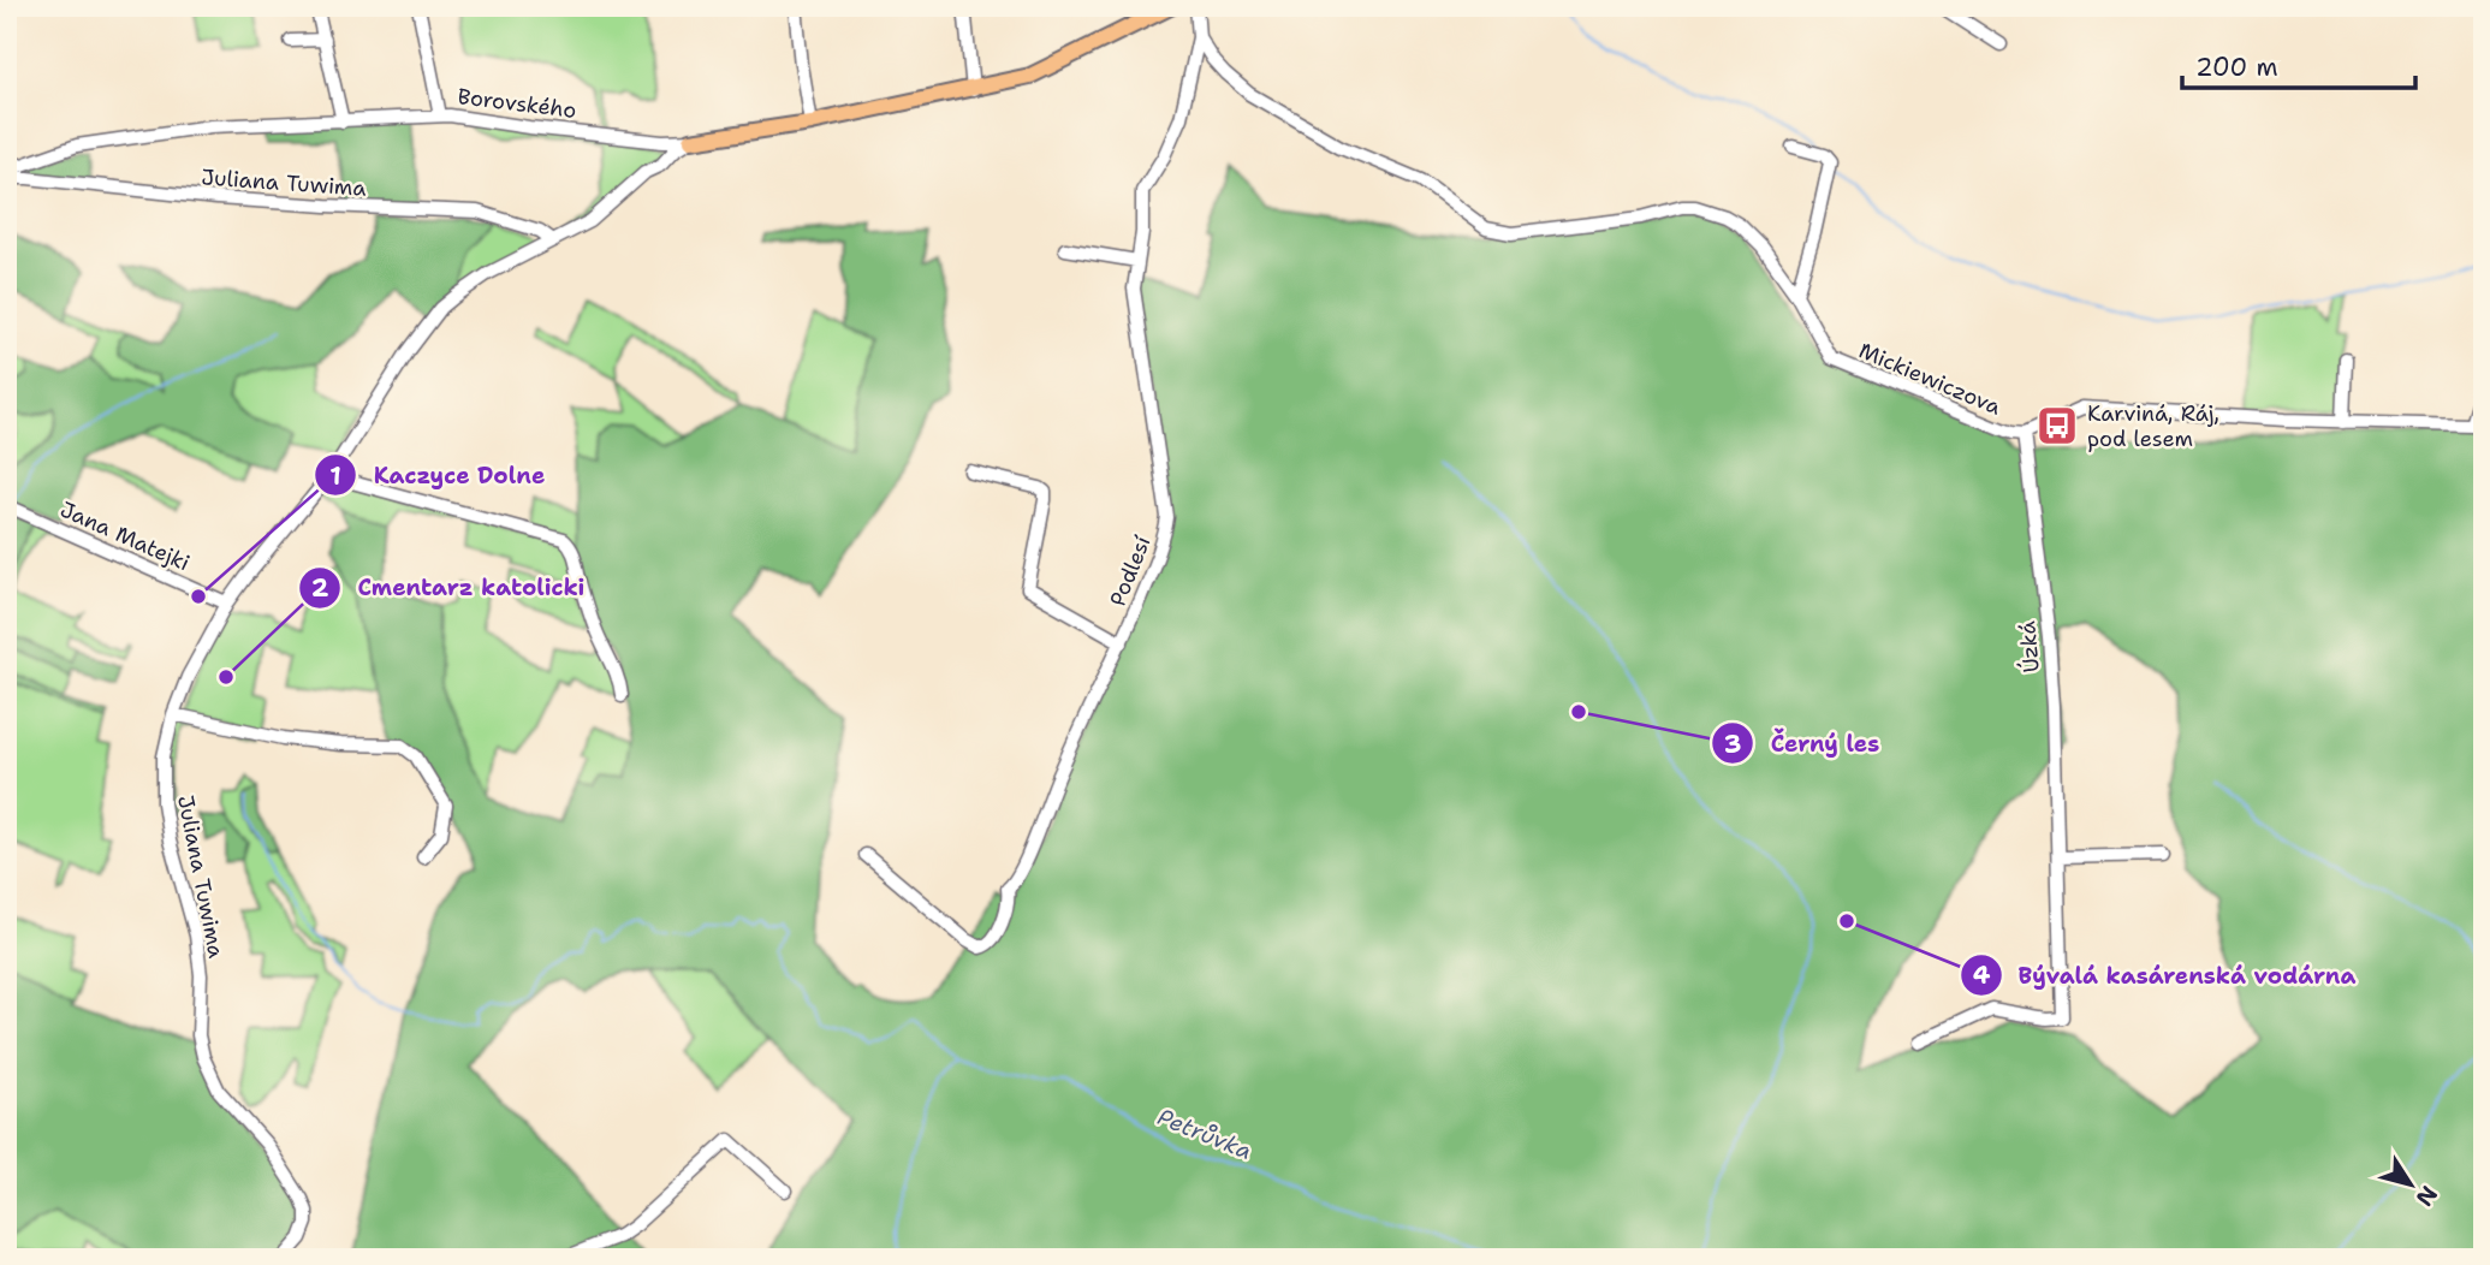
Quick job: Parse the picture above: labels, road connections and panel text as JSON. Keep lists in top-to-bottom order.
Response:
{
  "streets": {
    "main road": ["Borovského"],
    "street": [
      "Juliana Tuwima",
      "Mickiewiczova",
      "Jana Matejki",
      "Podlesí",
      "Úzká"
    ]
  },
  "crossings": [
    ["Borovského", "Juliana Tuwima"],
    ["Juliana Tuwima", "Jana Matejki"],
    ["Mickiewiczova", "Podlesí"],
    ["Mickiewiczova", "Úzká"]
  ],
  "water": ["Petrůvka"],
  "places": {
    "bus stop": ["Karviná, Ráj, pod lesem"],
    "other": [
      "Kaczyce Dolne",
      "Cmentarz katolicki",
      "Černý les",
      "Bývalá kasárenská vodárna"
    ]
  },
  "scale_bar": "200 m",
  "north": "bottom right"
}
